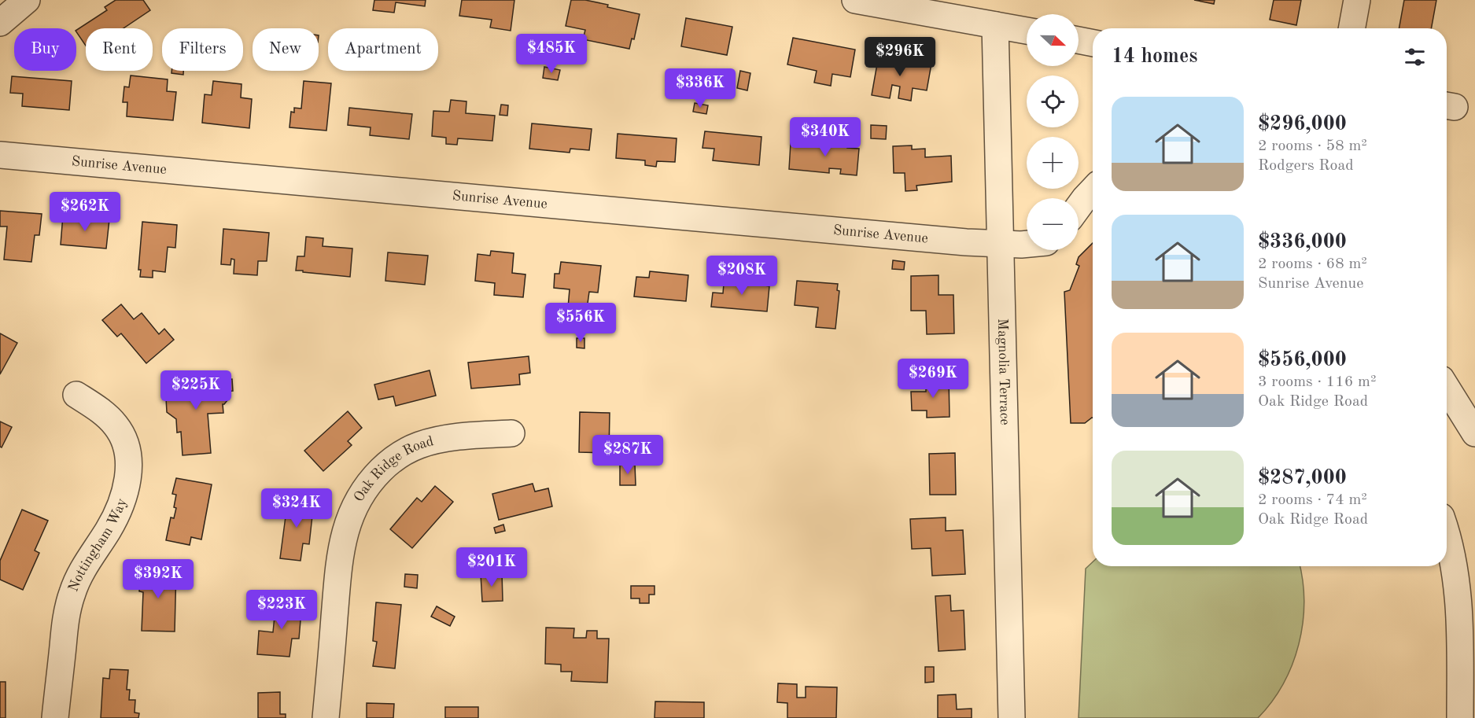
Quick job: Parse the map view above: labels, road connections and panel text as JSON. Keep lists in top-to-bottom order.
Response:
{
  "streets": {
    "street": [
      "Sunrise Avenue",
      "Magnolia Terrace",
      "Oak Ridge Road",
      "Nottingham Way"
    ]
  },
  "crossings": [
    ["Sunrise Avenue", "Magnolia Terrace"]
  ],
  "north": "right",
  "page": {
    "map_buttons": ["+", "−"],
    "chip": [
      "Buy",
      "Rent",
      "Filters",
      "New",
      "Apartment"
    ],
    "heading": "14 homes",
    "price": [
      "$485K",
      "$296K",
      "$336K",
      "$340K",
      "$262K",
      "$208K",
      "$556K",
      "$269K",
      "$225K",
      "$287K",
      "$324K",
      "$201K",
      "$392K",
      "$223K"
    ],
    "list": [
      {
        "name": "$296,000",
        "note": "2 rooms · 58 m² · Rodgers Road"
      },
      {
        "name": "$336,000",
        "note": "2 rooms · 68 m² · Sunrise Avenue"
      },
      {
        "name": "$556,000",
        "note": "3 rooms · 116 m² · Oak Ridge Road"
      },
      {
        "name": "$287,000",
        "note": "2 rooms · 74 m² · Oak Ridge Road"
      }
    ]
  }
}
